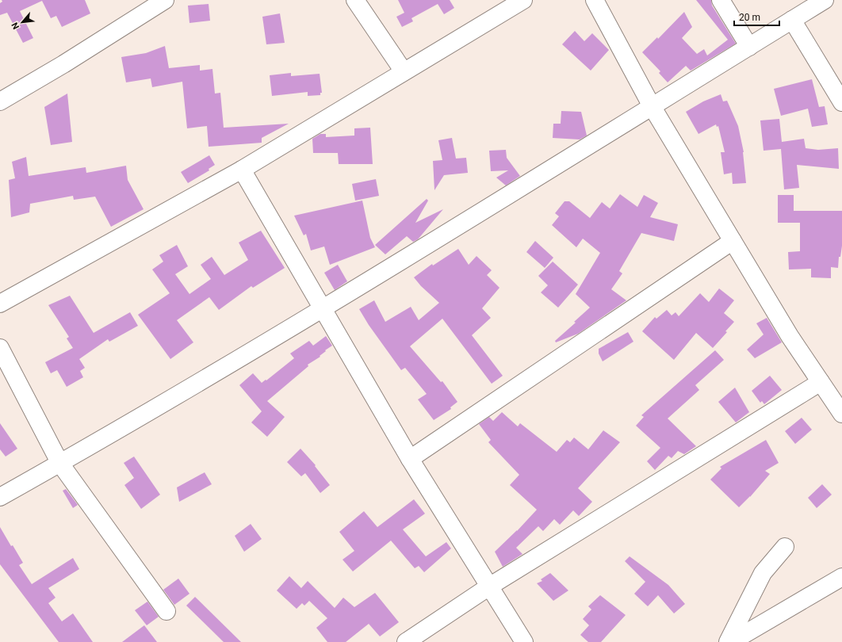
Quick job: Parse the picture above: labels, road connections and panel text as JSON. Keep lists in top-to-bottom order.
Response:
{
  "scale_bar": "20 m",
  "north": "bottom left"
}
